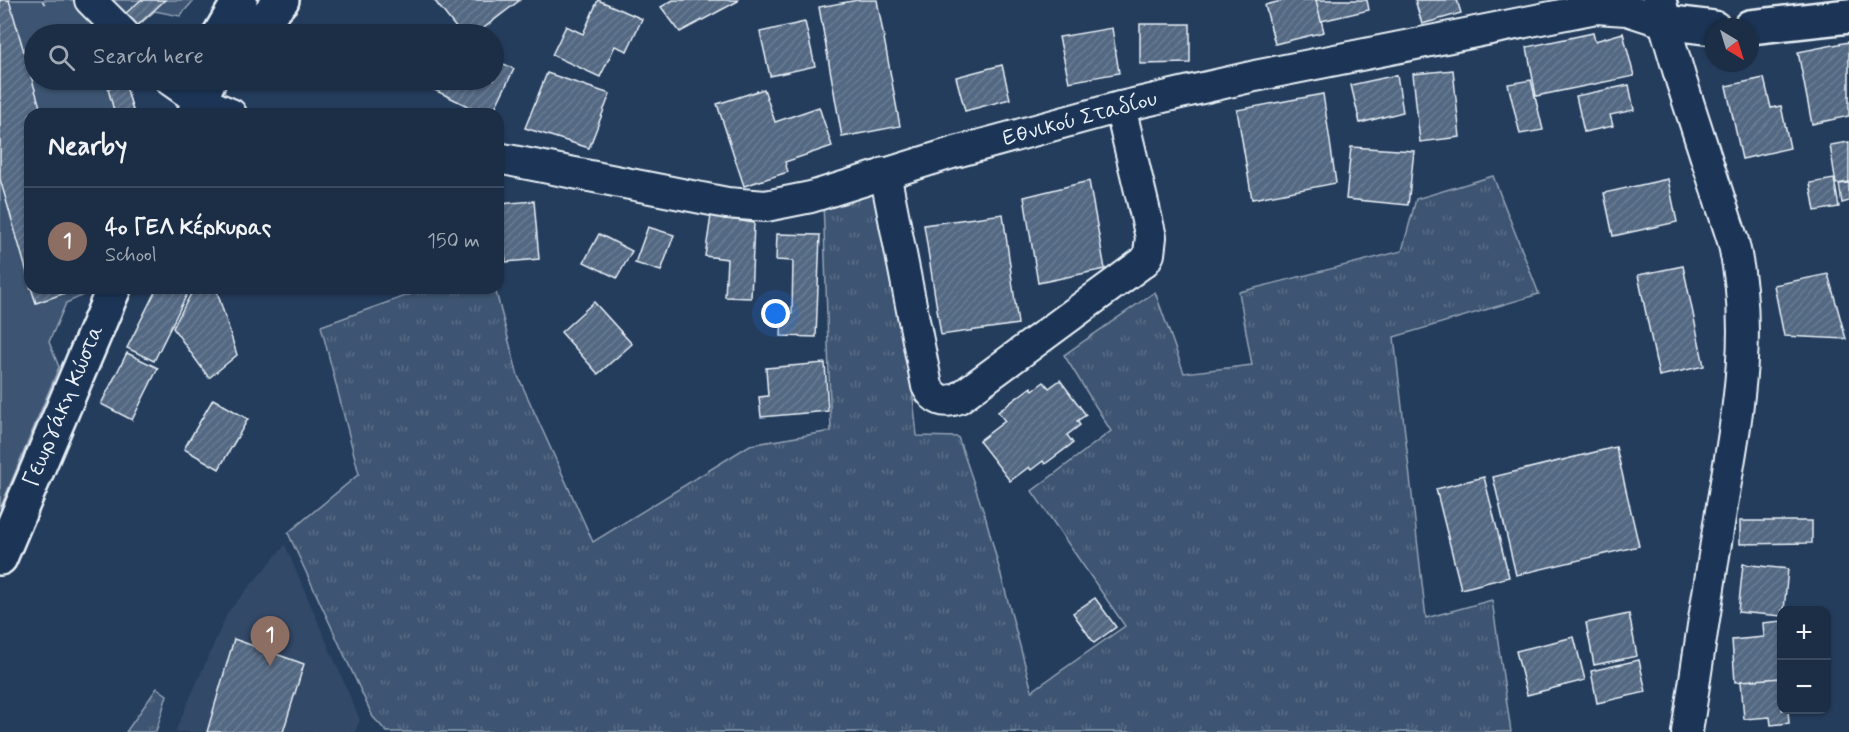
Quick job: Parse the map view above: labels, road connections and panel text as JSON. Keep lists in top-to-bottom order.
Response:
{
  "streets": {
    "main road": ["Γεωργάκη Κώστα"],
    "street": ["Εθνικού Σταδίου"]
  },
  "north": "bottom right",
  "page": {
    "search": "Search here",
    "heading": "Nearby",
    "list": [
      {
        "mark": "1",
        "name": "4ο ΓΕΛ Κέρκυρας",
        "note": "School",
        "value": "150 m"
      }
    ],
    "map_buttons": ["+", "−"],
    "pins": "1"
  }
}
